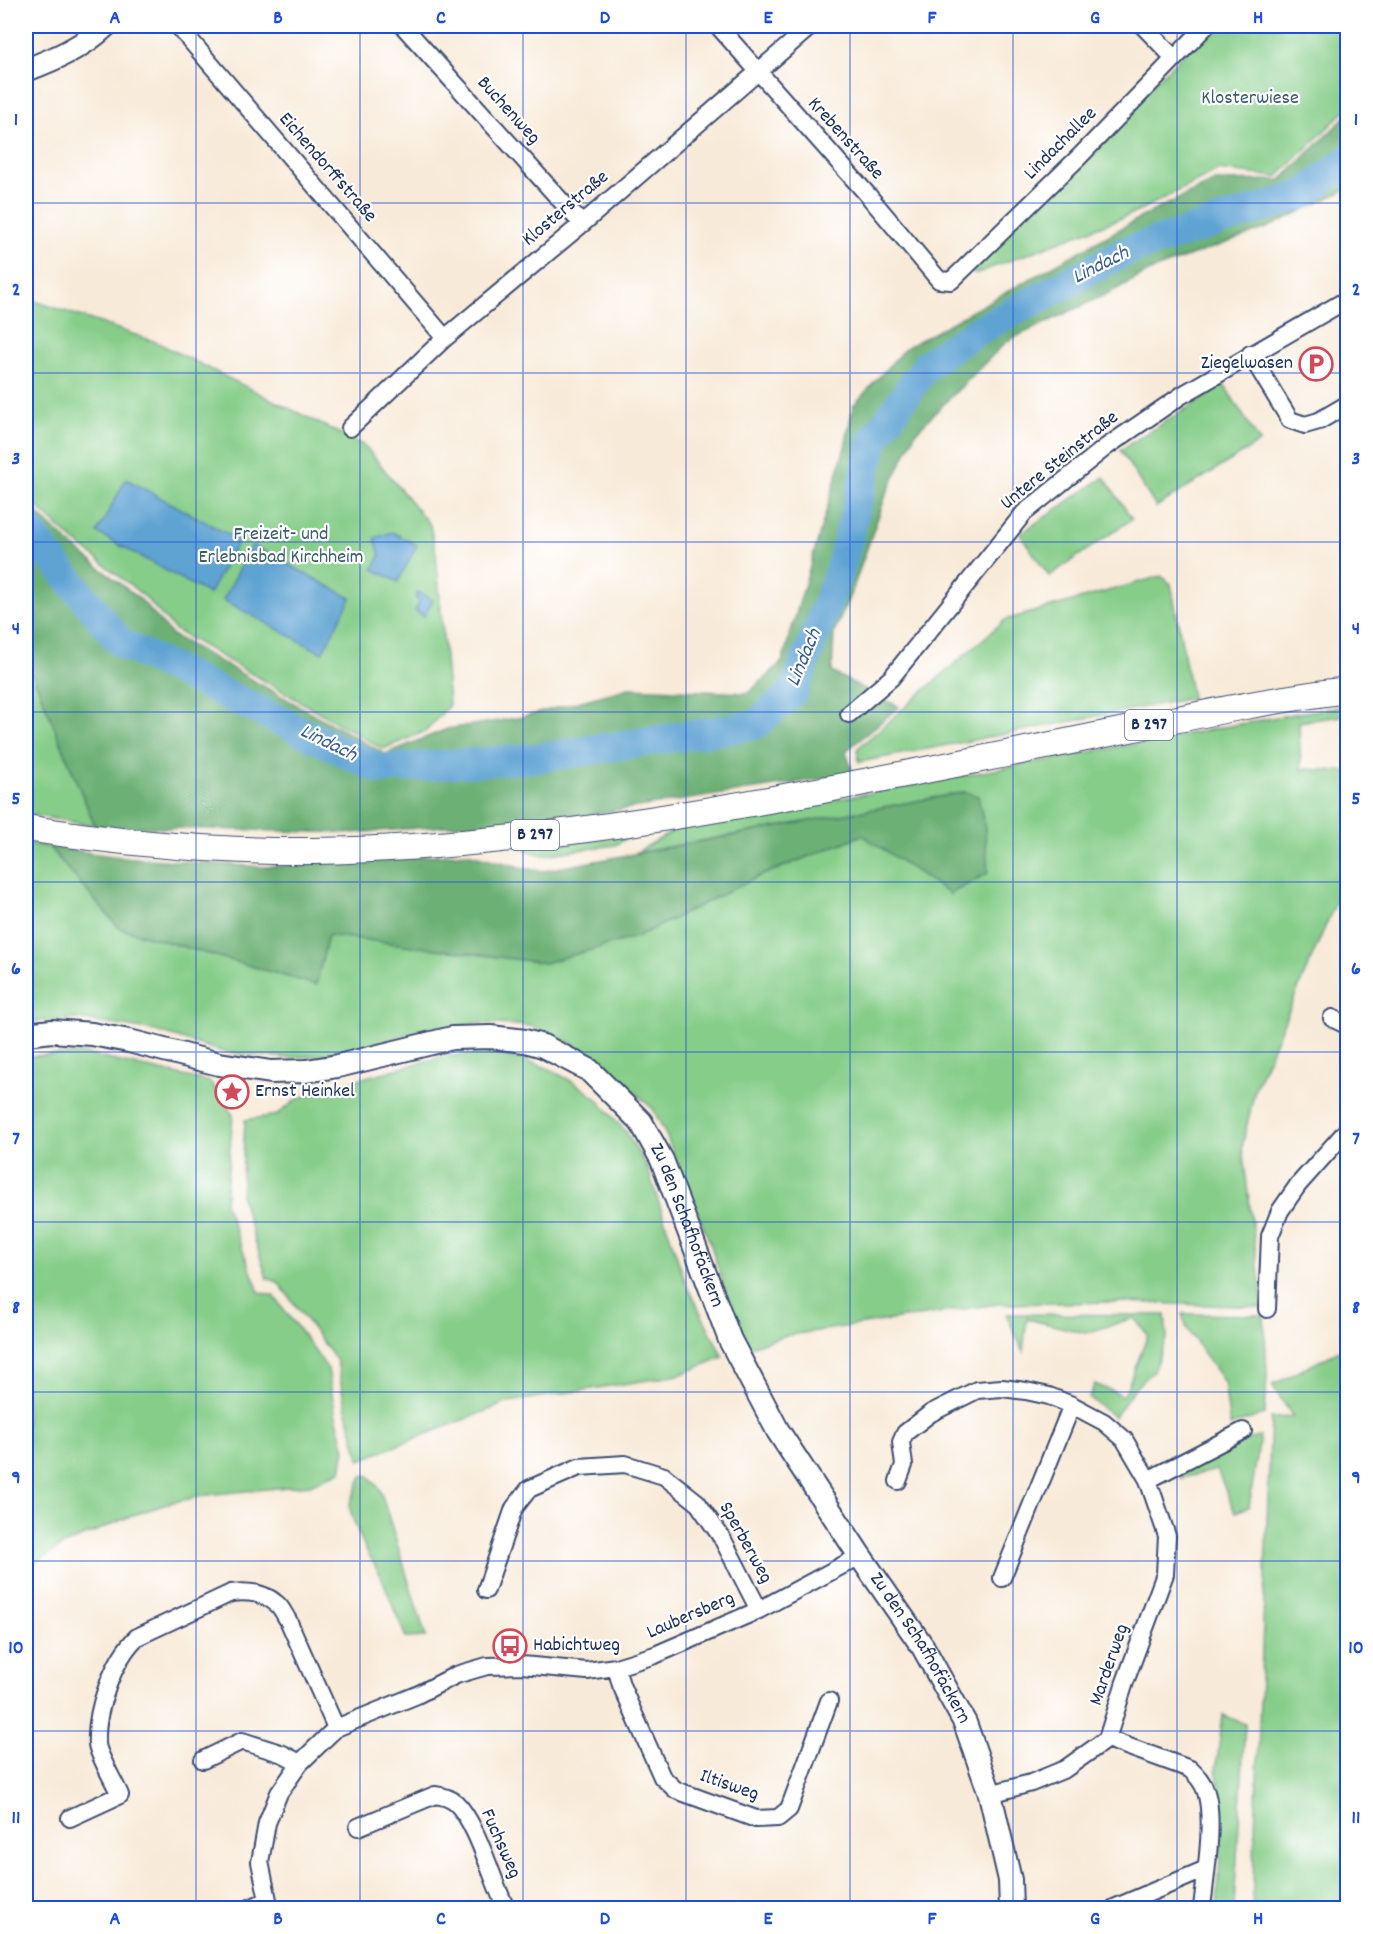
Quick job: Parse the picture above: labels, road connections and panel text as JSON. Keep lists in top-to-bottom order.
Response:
{
  "streets": {
    "main road": ["B 297"],
    "street": [
      "Buchenweg",
      "Krebenstraße",
      "Lindachallee",
      "Eichendorffstraße",
      "Klosterstraße",
      "Untere Steinstraße",
      "Zu den Schafhofäckern",
      "Sperberweg",
      "Laubersberg",
      "Marderweg",
      "Iltisweg",
      "Fuchsweg"
    ]
  },
  "crossings": [
    ["Buchenweg", "Klosterstraße"],
    ["Krebenstraße", "Lindachallee"],
    ["Krebenstraße", "Klosterstraße"],
    ["Eichendorffstraße", "Klosterstraße"],
    ["Zu den Schafhofäckern", "Laubersberg"],
    ["Sperberweg", "Laubersberg"],
    ["Laubersberg", "Iltisweg"]
  ],
  "water": ["Lindach"],
  "parks": ["Klosterwiese", "Freizeit- und Erlebnisbad Kirchheim"],
  "places": {
    "parking": ["Ziegelwasen"],
    "place": ["Ernst Heinkel"],
    "bus stop": ["Habichtweg"]
  },
  "grid": {
    "columns": [
      "A",
      "B",
      "C",
      "D",
      "E",
      "F",
      "G",
      "H"
    ],
    "rows": [
      "1",
      "2",
      "3",
      "4",
      "5",
      "6",
      "7",
      "8",
      "9",
      "10",
      "11"
    ]
  }
}
